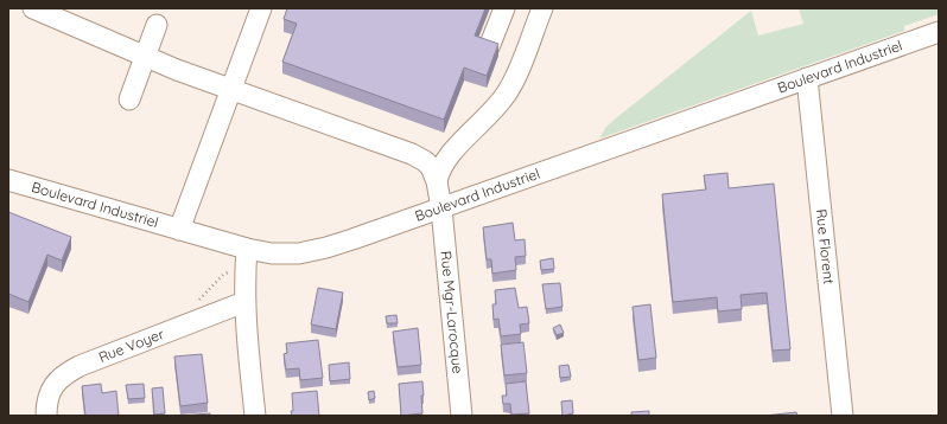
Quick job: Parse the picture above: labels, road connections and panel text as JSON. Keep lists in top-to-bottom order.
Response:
{
  "streets": {
    "street": [
      "Boulevard Industriel",
      "Rue Florent",
      "Rue Mgr-Larocque",
      "Rue Voyer"
    ]
  },
  "crossings": [
    ["Boulevard Industriel", "Rue Florent"],
    ["Boulevard Industriel", "Rue Mgr-Larocque"]
  ]
}
